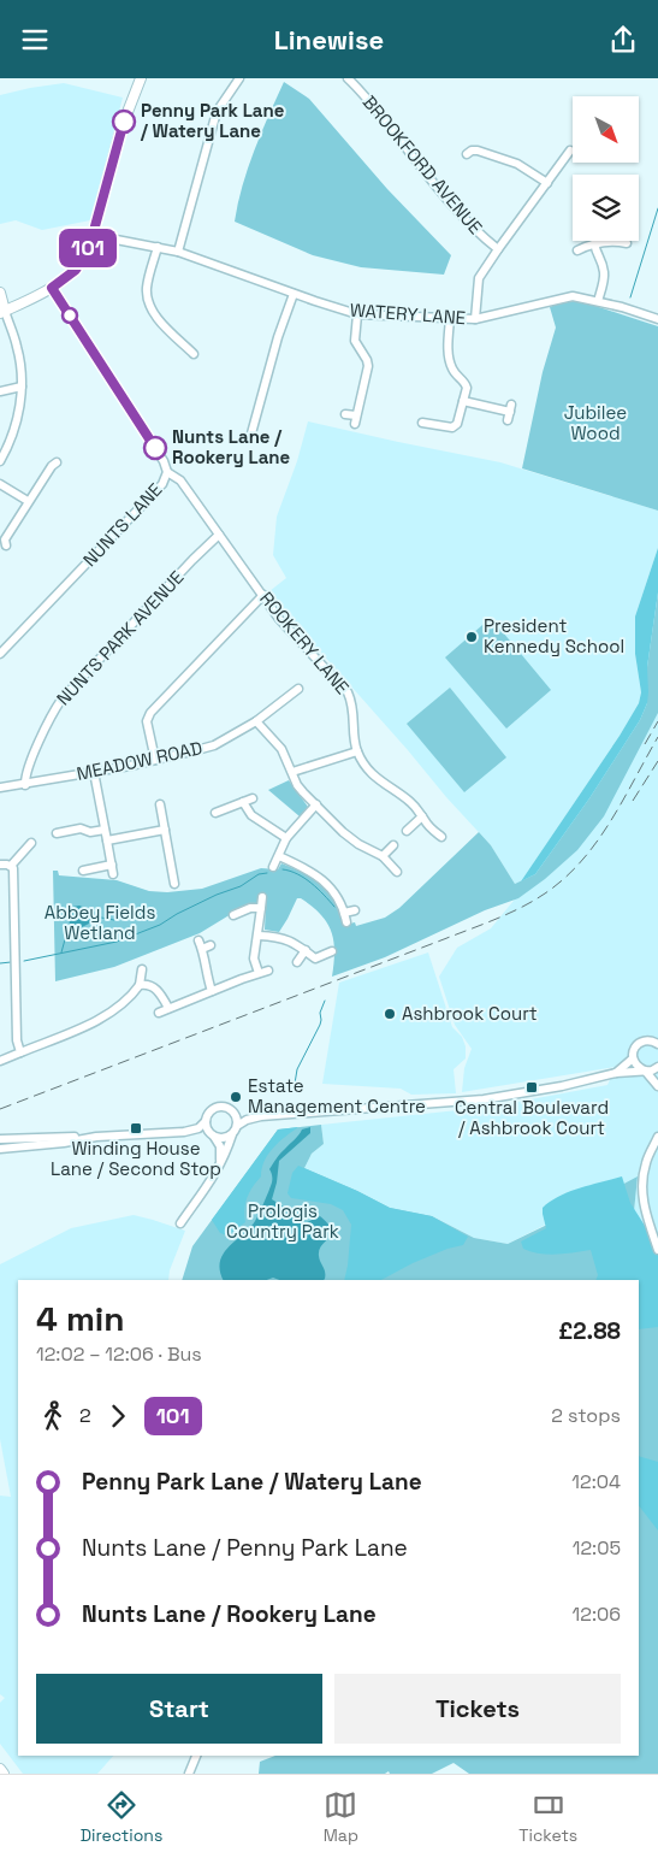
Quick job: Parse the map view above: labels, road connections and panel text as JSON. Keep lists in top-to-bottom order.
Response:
{
  "streets": {
    "street": [
      "BROOKFORD AVENUE",
      "WATERY LANE",
      "NUNTS LANE",
      "NUNTS PARK AVENUE",
      "ROOKERY LANE",
      "MEADOW ROAD"
    ]
  },
  "crossings": [
    ["NUNTS LANE", "ROOKERY LANE"],
    ["NUNTS PARK AVENUE", "ROOKERY LANE"],
    ["NUNTS PARK AVENUE", "MEADOW ROAD"]
  ],
  "parks": ["Jubilee Wood", "Abbey Fields Wetland", "Prologis Country Park"],
  "places": {
    "other": [
      "Penny Park Lane / Watery Lane",
      "Nunts Lane / Rookery Lane",
      "President Kennedy School",
      "Ashbrook Court",
      "Estate Management Centre"
    ],
    "transit": ["Central Boulevard / Ashbrook Court", "Winding House Lane / Second Stop"]
  },
  "lines": ["bus line 101"],
  "north": "bottom right",
  "page": {
    "header": "Linewise",
    "on_map": "101",
    "heading": ["4 min", "12:02 – 12:06 · Bus", "£2.88"],
    "legs": ["2", "101", "2 stops"],
    "list": [
      {
        "name": "Penny Park Lane / Watery Lane",
        "value": "12:04"
      },
      {
        "name": "Nunts Lane / Penny Park Lane",
        "value": "12:05"
      },
      {
        "name": "Nunts Lane / Rookery Lane",
        "value": "12:06"
      }
    ],
    "buttons": ["Start", "Tickets"],
    "tabs": ["Directions", "Map", "Tickets"]
  }
}
